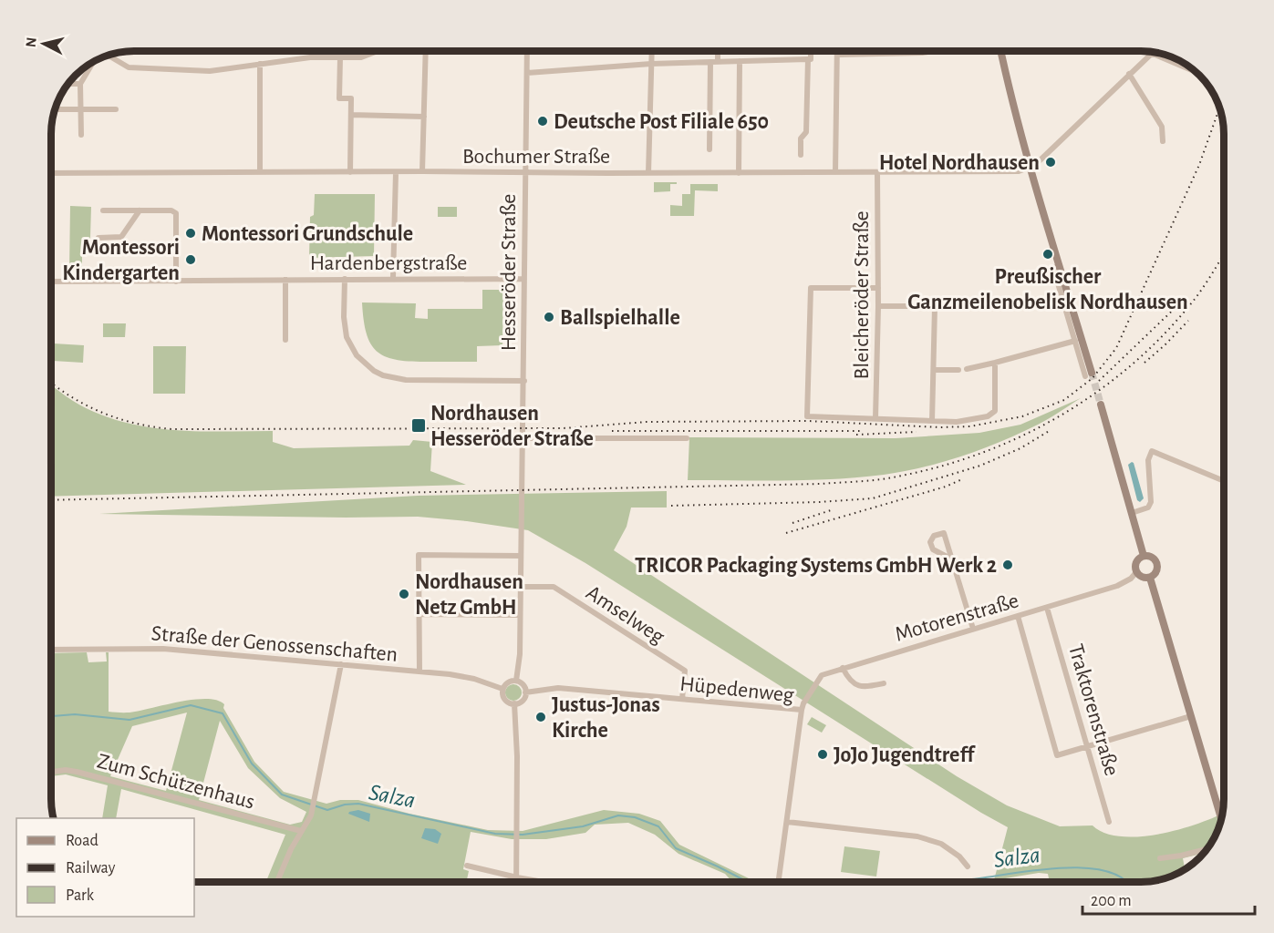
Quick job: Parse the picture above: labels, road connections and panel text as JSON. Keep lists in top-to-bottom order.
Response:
{
  "streets": {
    "street": [
      "Bochumer Straße",
      "Hardenbergstraße",
      "Hesseröder Straße",
      "Bleicheröder Straße",
      "Amselweg",
      "Motorenstraße",
      "Straße der Genossenschaften",
      "Hüpedenweg",
      "Traktorenstraße",
      "Zum Schützenhaus"
    ]
  },
  "crossings": [
    ["Bochumer Straße", "Hesseröder Straße"],
    ["Bochumer Straße", "Bleicheröder Straße"],
    ["Hardenbergstraße", "Hesseröder Straße"],
    ["Hesseröder Straße", "Amselweg"],
    ["Hesseröder Straße", "Straße der Genossenschaften"],
    ["Hesseröder Straße", "Hüpedenweg"],
    ["Amselweg", "Hüpedenweg"],
    ["Motorenstraße", "Hüpedenweg"],
    ["Motorenstraße", "Traktorenstraße"],
    ["Straße der Genossenschaften", "Hüpedenweg"]
  ],
  "water": ["Salza"],
  "places": {
    "other": [
      "Deutsche Post Filiale 650",
      "Hotel Nordhausen",
      "Montessori Grundschule",
      "Preußischer Ganzmeilenobelisk Nordhausen",
      "Montessori Kindergarten",
      "Ballspielhalle",
      "TRICOR Packaging Systems GmbH Werk 2",
      "Nordhausen Netz GmbH",
      "Justus-Jonas Kirche",
      "JoJo Jugendtreff"
    ],
    "transit": ["Nordhausen Hesseröder Straße"]
  },
  "legend": ["Road", "Railway", "Park"],
  "scale_bar": "200 m",
  "north": "left"
}
